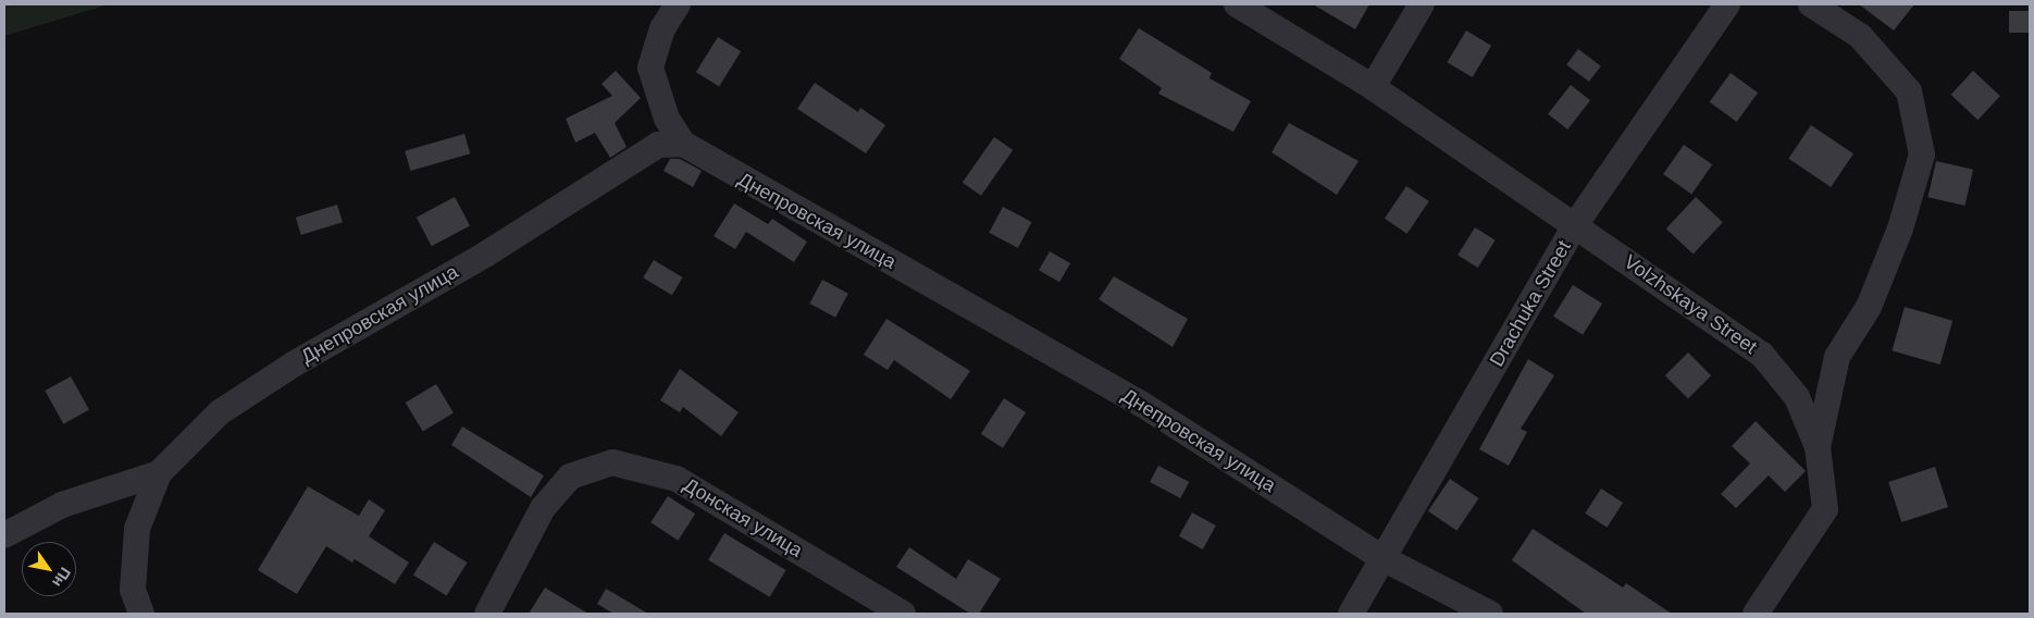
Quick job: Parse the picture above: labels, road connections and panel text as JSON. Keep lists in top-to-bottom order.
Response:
{
  "streets": {
    "street": [
      "Днепровская улица",
      "Drachuka Street",
      "Volzhskaya Street",
      "Донская улица"
    ]
  },
  "crossings": [
    ["Днепровская улица", "Drachuka Street"],
    ["Drachuka Street", "Volzhskaya Street"]
  ],
  "north": "bottom right"
}
